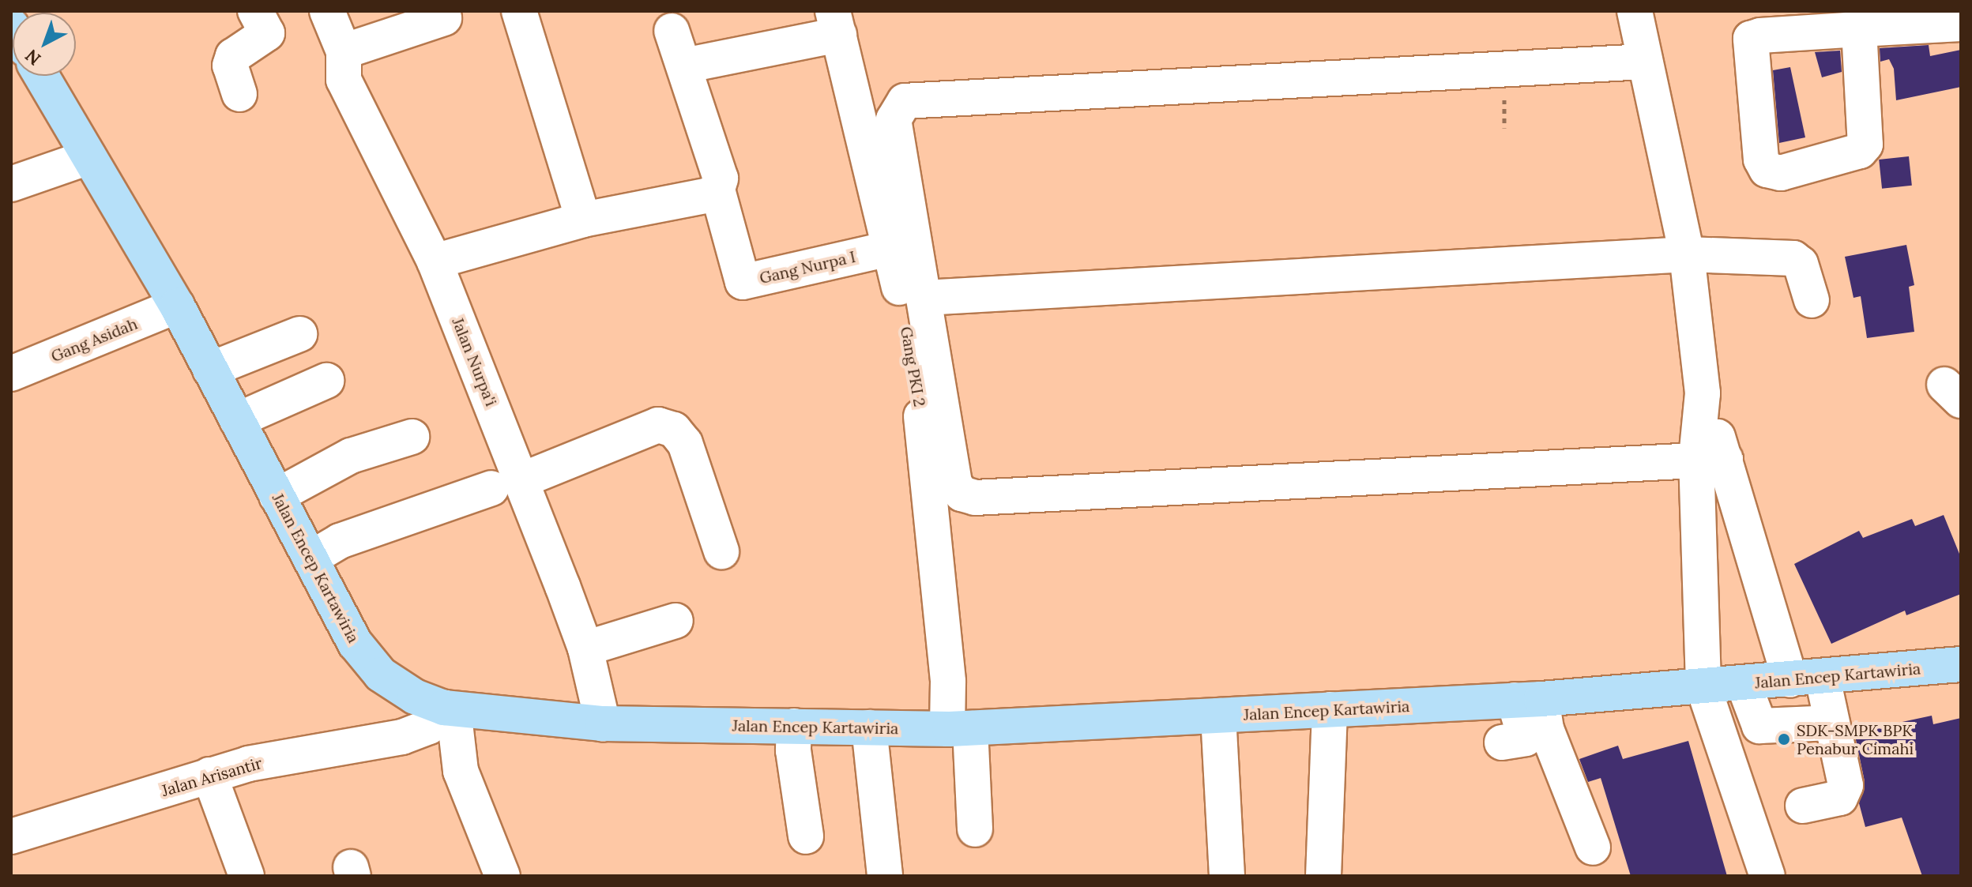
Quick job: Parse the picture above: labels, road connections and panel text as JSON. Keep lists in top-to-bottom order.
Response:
{
  "streets": {
    "main road": ["Jalan Encep Kartawiria"],
    "street": [
      "Gang Nurpa I",
      "Gang Asidah",
      "Jalan Nurpa'i",
      "Gang PKI 2",
      "Jalan Arisantir"
    ]
  },
  "crossings": [
    ["Gang Nurpa I", "Gang PKI 2"],
    ["Gang Asidah", "Jalan Encep Kartawiria"],
    ["Jalan Nurpa'i", "Jalan Encep Kartawiria"],
    ["Gang PKI 2", "Jalan Encep Kartawiria"],
    ["Jalan Encep Kartawiria", "Jalan Arisantir"]
  ],
  "places": ["SDK-SMPK BPK Penabur Cimahi"],
  "north": "bottom left"
}
